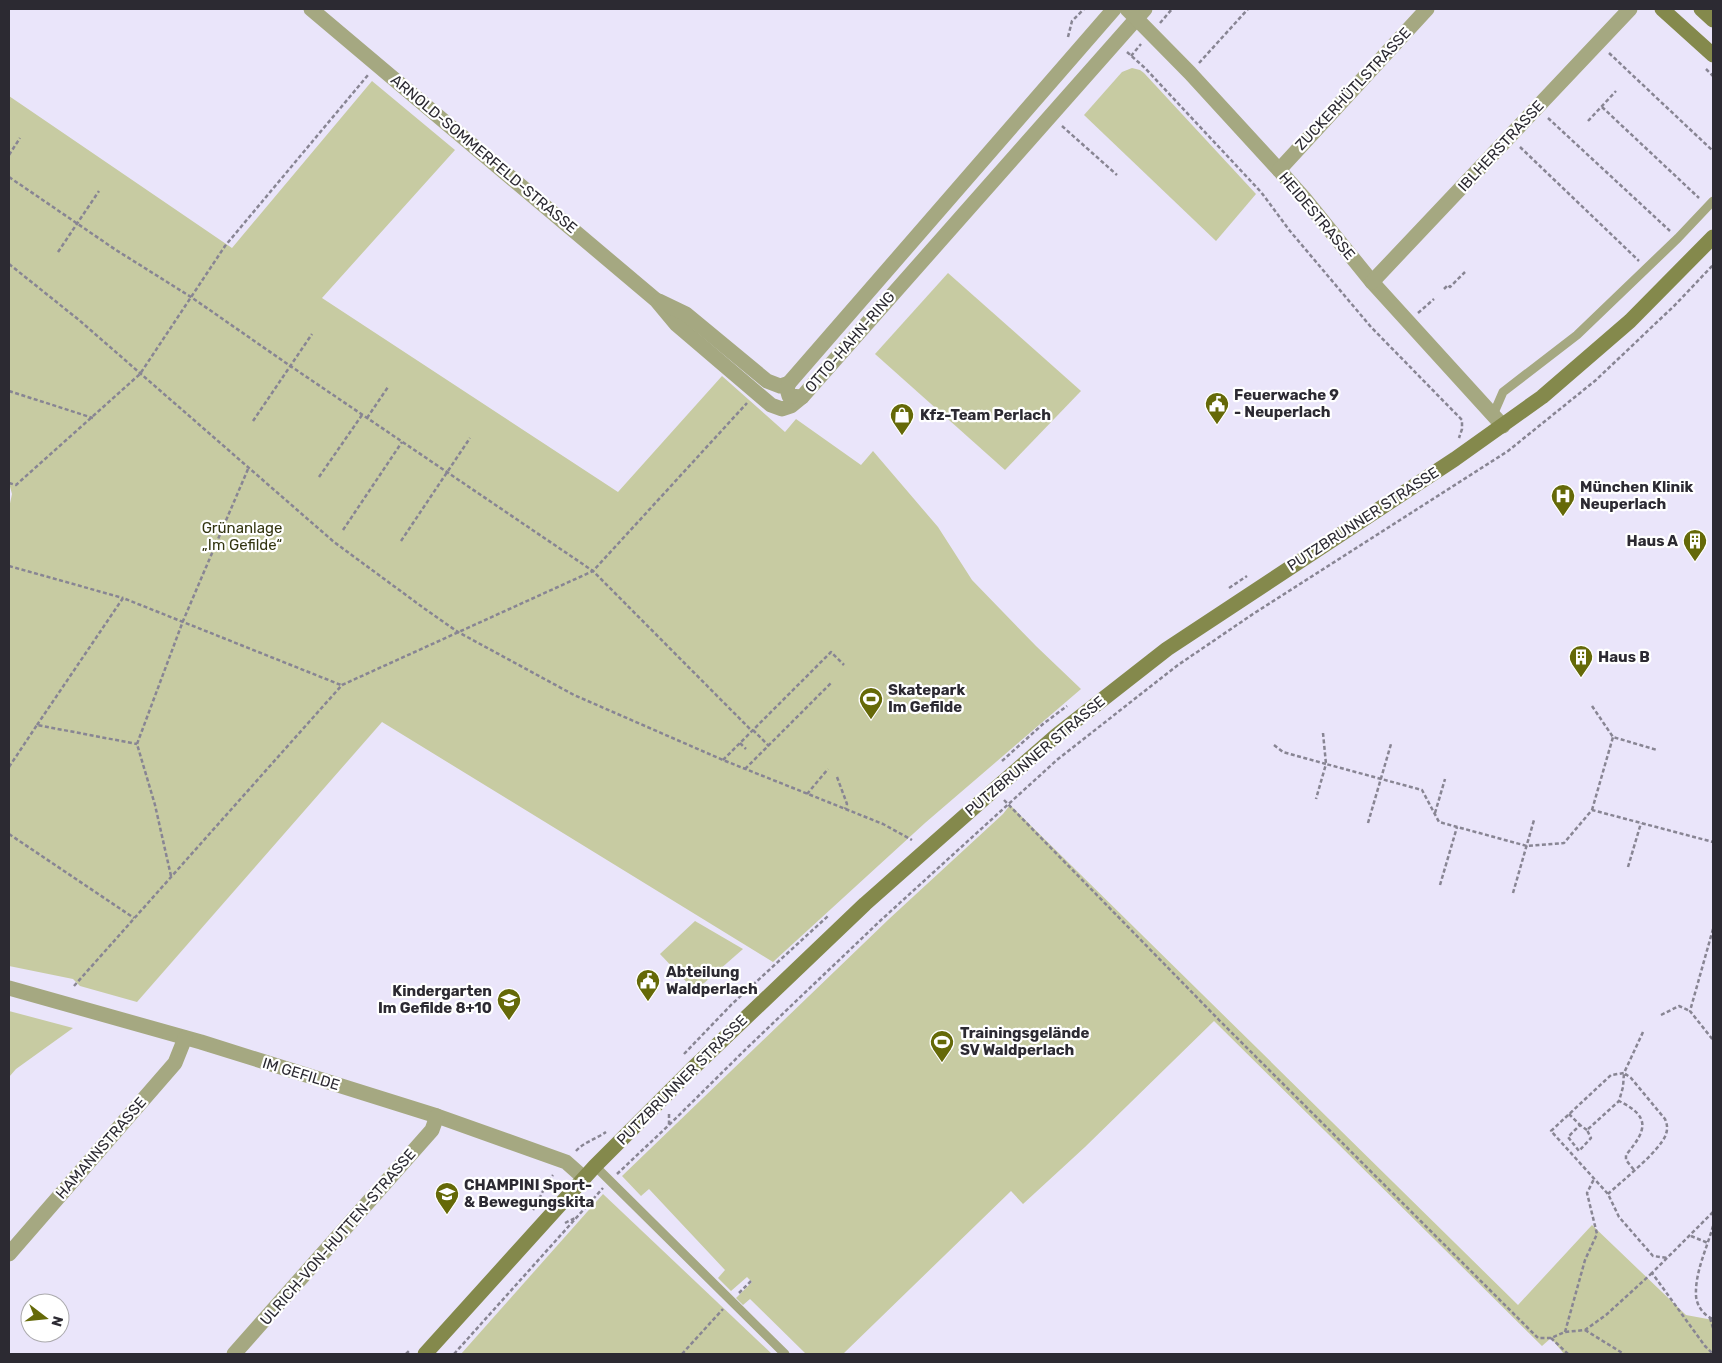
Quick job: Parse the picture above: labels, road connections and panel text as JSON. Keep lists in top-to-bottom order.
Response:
{
  "streets": {
    "main road": ["PUTZBRUNNER STRASSE"],
    "street": [
      "ZUCKERHÜTLSTRASSE",
      "IBLHERSTRASSE",
      "ARNOLD-SOMMERFELD-STRASSE",
      "HEIDESTRASSE",
      "OTTO-HAHN-RING",
      "IM GEFILDE",
      "HAMANNSTRASSE",
      "ULRICH-VON-HUTTEN-STRASSE"
    ]
  },
  "crossings": [
    ["ZUCKERHÜTLSTRASSE", "HEIDESTRASSE"],
    ["IBLHERSTRASSE", "HEIDESTRASSE"],
    ["ARNOLD-SOMMERFELD-STRASSE", "OTTO-HAHN-RING"],
    ["HEIDESTRASSE", "OTTO-HAHN-RING"],
    ["HEIDESTRASSE", "PUTZBRUNNER STRASSE"],
    ["PUTZBRUNNER STRASSE", "IM GEFILDE"],
    ["IM GEFILDE", "HAMANNSTRASSE"],
    ["IM GEFILDE", "ULRICH-VON-HUTTEN-STRASSE"]
  ],
  "parks": ["Grünanlage „Im Gefilde“"],
  "places": {
    "public building": ["Feuerwache 9 - Neuperlach", "Abteilung Waldperlach"],
    "shop": ["Kfz-Team Perlach"],
    "hospital": ["München Klinik Neuperlach"],
    "building": ["Haus A", "Haus B"],
    "sports": ["Skatepark Im Gefilde", "Trainingsgelände SV Waldperlach"],
    "school or university": ["Kindergarten Im Gefilde 8+10", "CHAMPINI Sport- & Bewegungskita"]
  },
  "north": "right"
}
